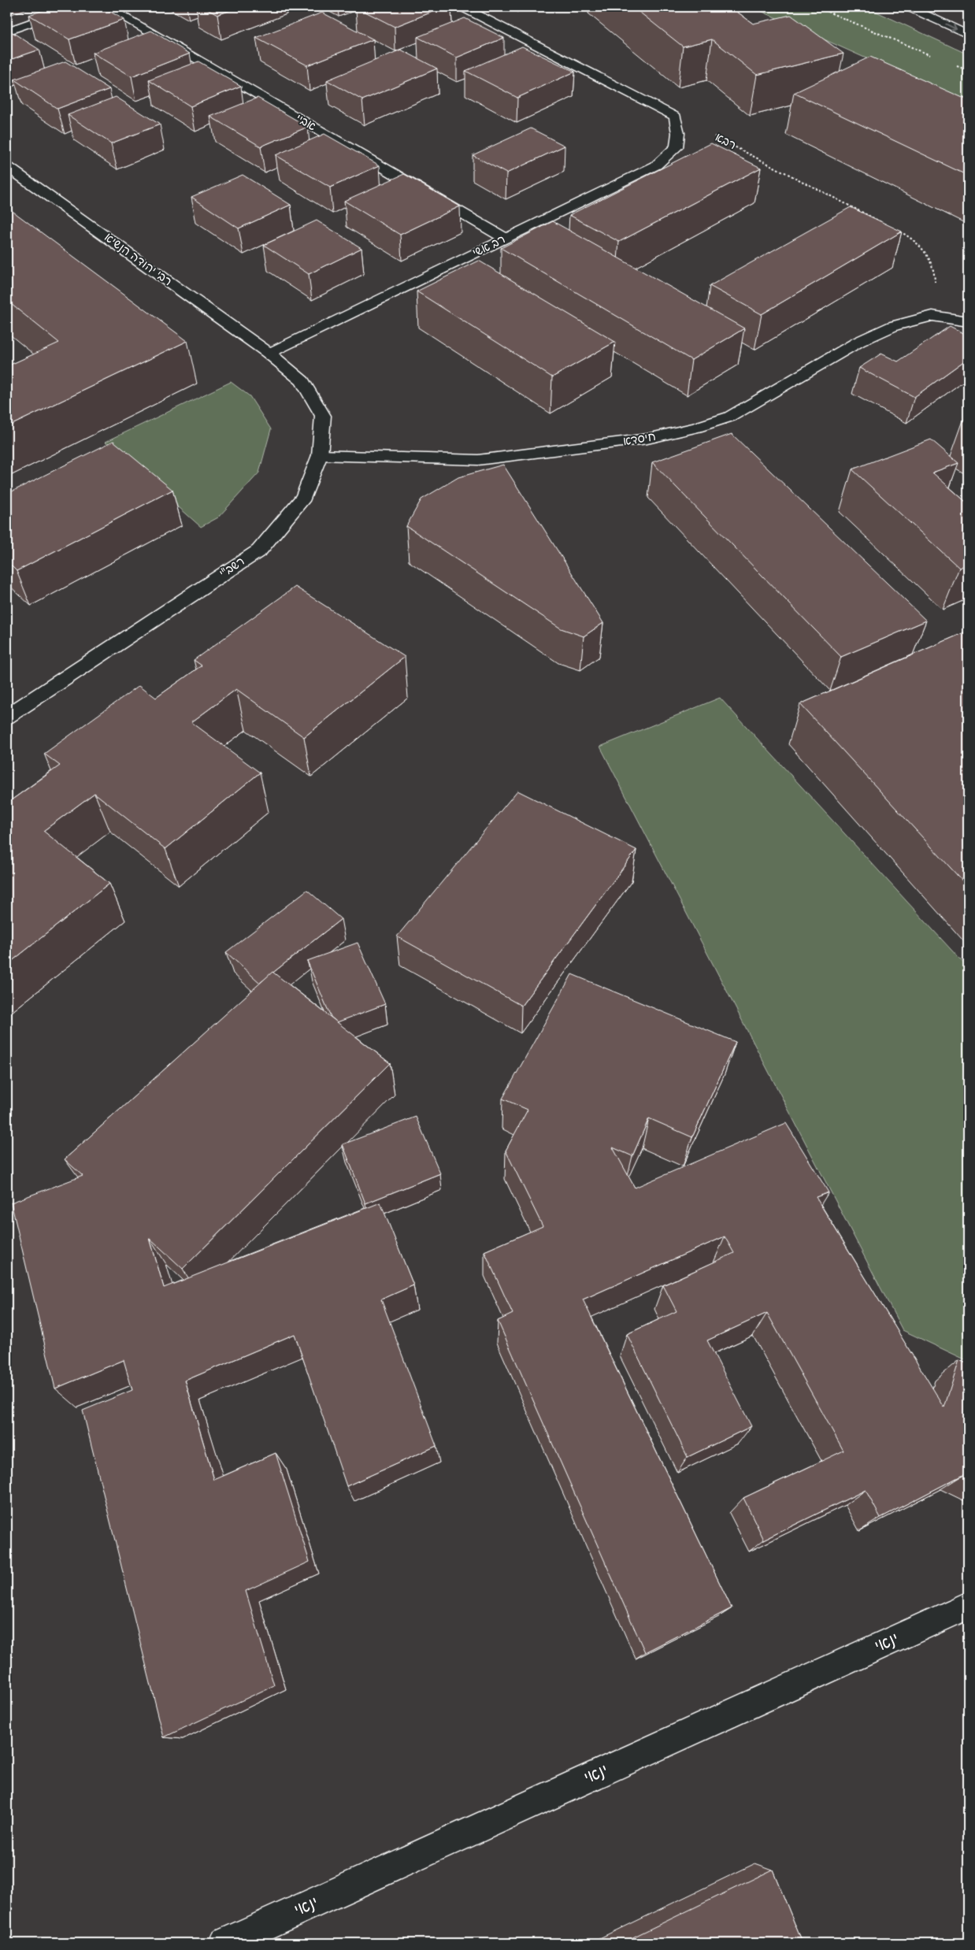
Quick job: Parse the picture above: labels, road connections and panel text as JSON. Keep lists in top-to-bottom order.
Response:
{
  "streets": {
    "street": [
      "אביי",
      "רב אשי",
      "רבי יהודה הנשיא",
      "חיסדא",
      "רשב\"י",
      "ינאי"
    ],
    "path": ["רבא"]
  },
  "crossings": [
    ["אביי", "רב אשי"],
    ["רבא", "רב אשי"],
    ["רב אשי", "רבי יהודה הנשיא"],
    ["רב אשי", "רשב\"י"],
    ["רבי יהודה הנשיא", "רשב\"י"],
    ["חיסדא", "רשב\"י"]
  ]
}
